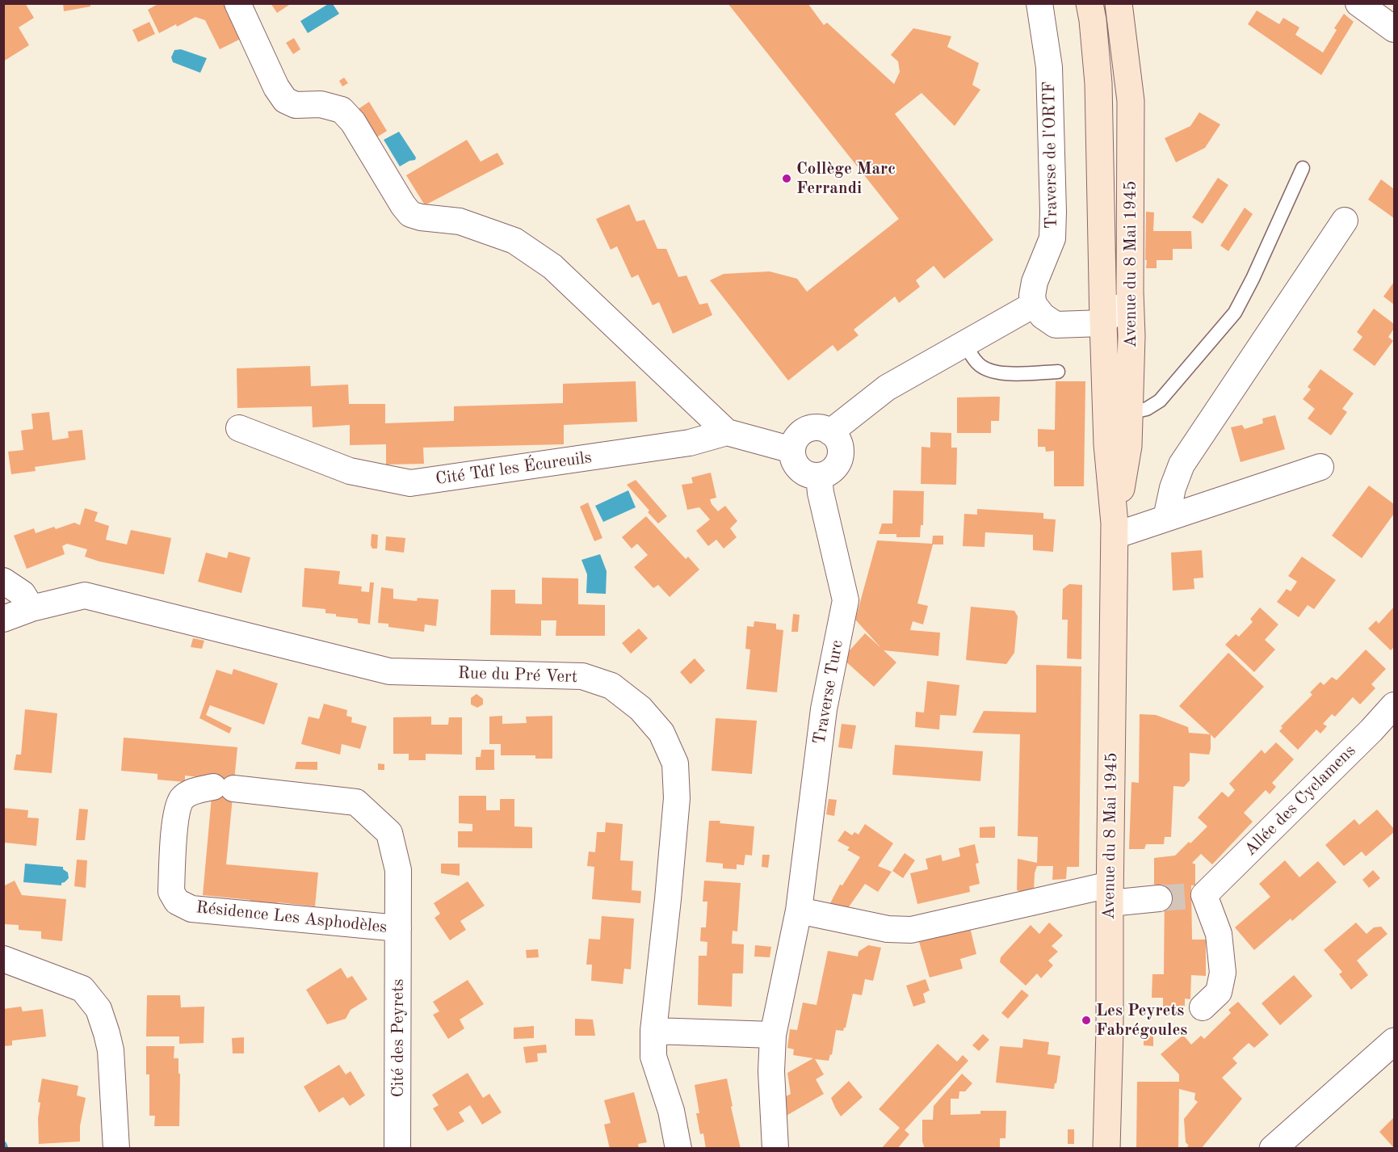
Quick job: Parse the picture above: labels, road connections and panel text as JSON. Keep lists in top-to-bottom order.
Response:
{
  "streets": {
    "main road": ["Avenue du 8 Mai 1945"],
    "street": [
      "Traverse de l'ORTF",
      "Cité Tdf les Écureuils",
      "Rue du Pré Vert",
      "Traverse Turc",
      "Allée des Cyclamens",
      "Résidence Les Asphodèles",
      "Cité des Peyrets"
    ]
  },
  "crossings": [
    ["Résidence Les Asphodèles", "Cité des Peyrets"]
  ],
  "places": ["Collège Marc Ferrandi", "Les Peyrets Fabrégoules"]
}
